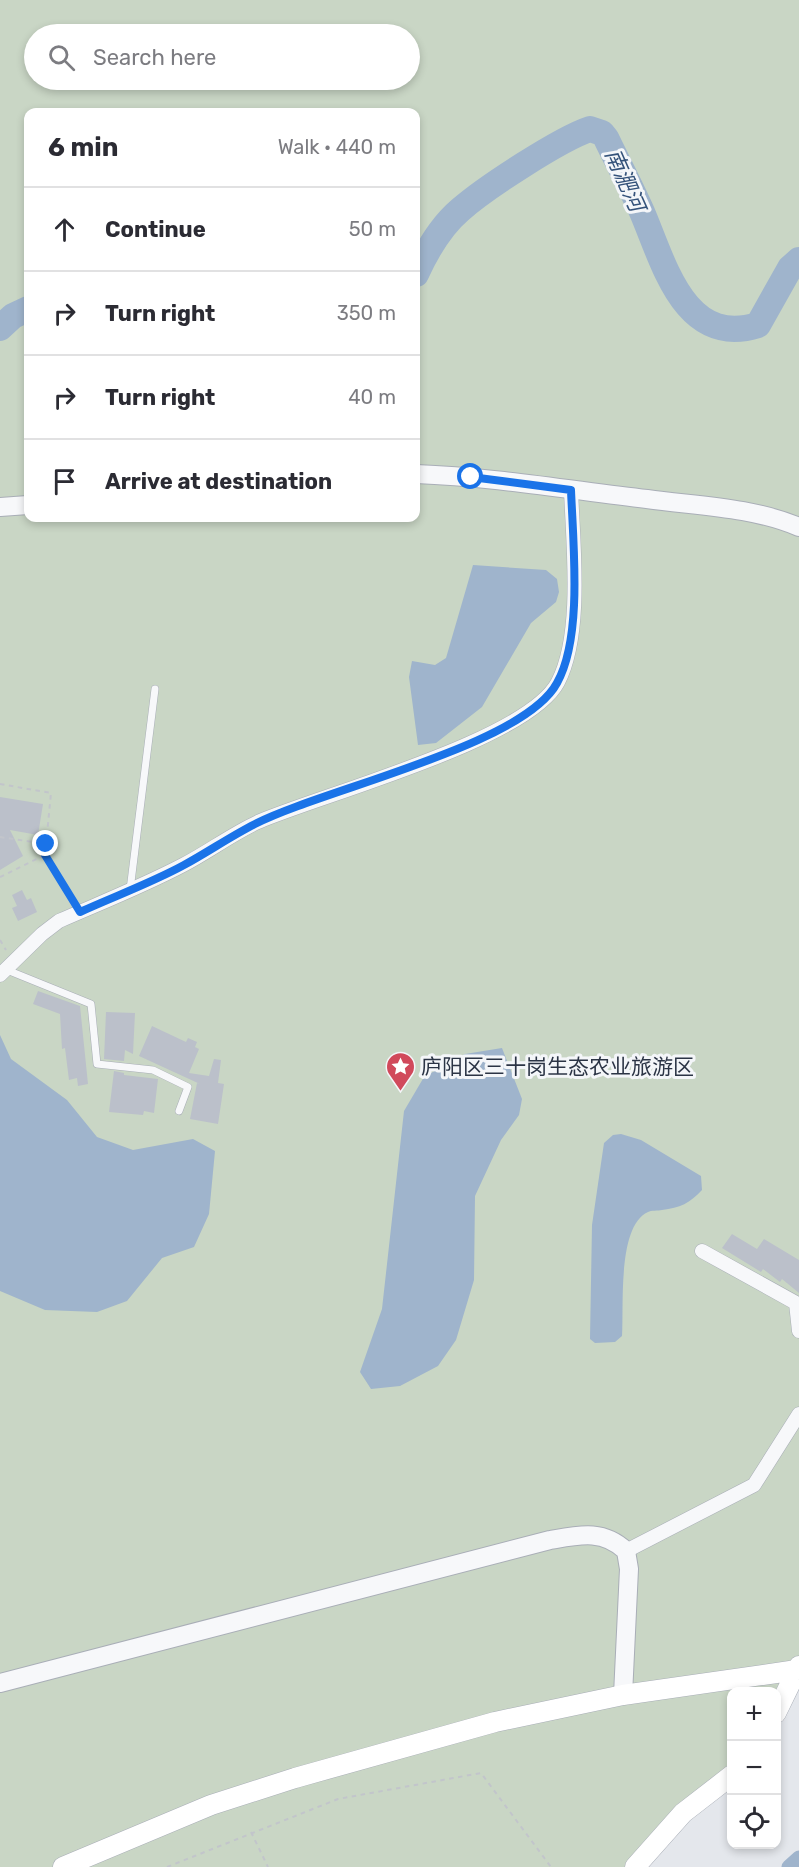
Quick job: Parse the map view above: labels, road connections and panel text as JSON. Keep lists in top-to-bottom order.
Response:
{
  "water": ["南淝河"],
  "places": {
    "place": ["庐阳区三十岗生态农业旅游区"]
  },
  "page": {
    "search": "Search here",
    "heading": ["6 min", "Walk · 440 m"],
    "list": [
      ["Continue", "50 m"],
      ["Turn right", "350 m"],
      ["Turn right", "40 m"],
      "Arrive at destination"
    ],
    "map_buttons": ["+", "−"]
  }
}
